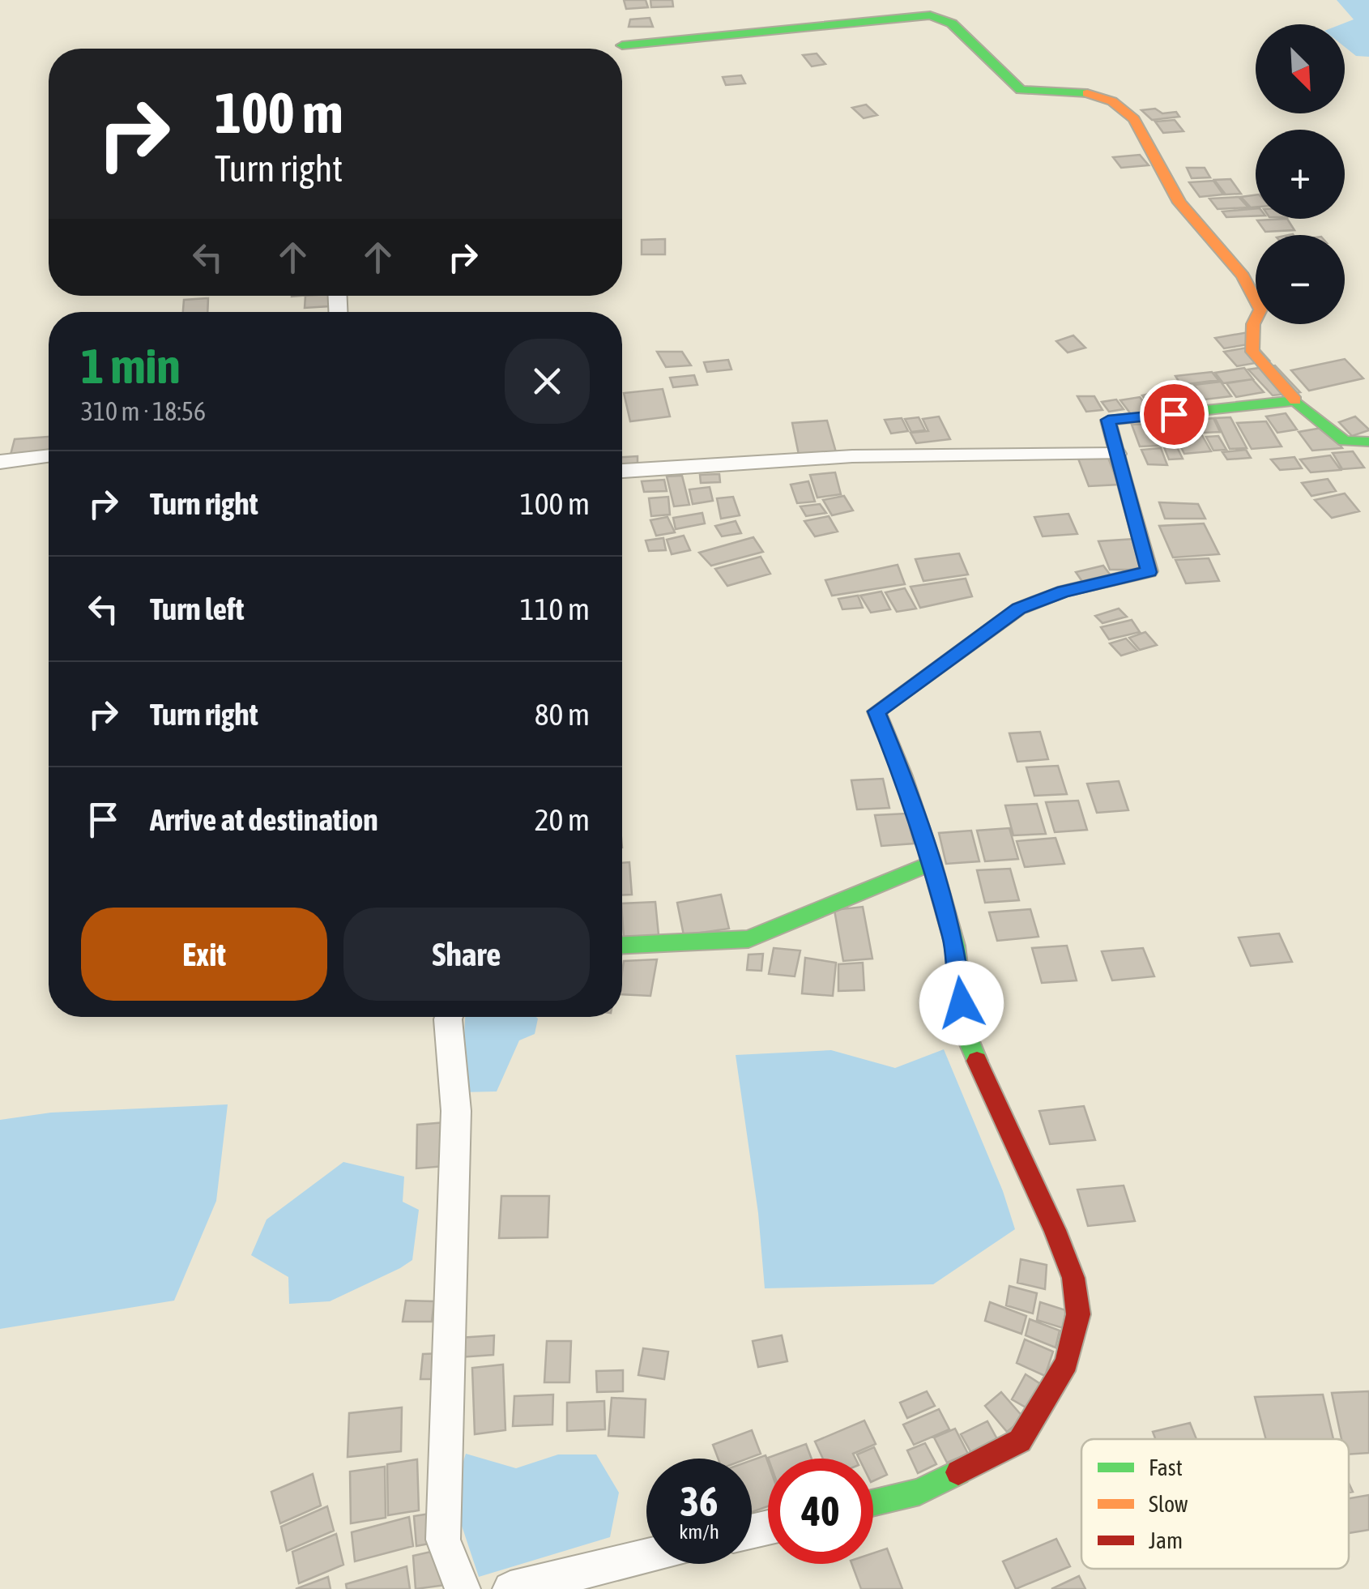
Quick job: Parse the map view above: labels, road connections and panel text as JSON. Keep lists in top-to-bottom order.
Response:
{
  "legend": ["Fast", "Slow", "Jam"],
  "north": "bottom right",
  "page": {
    "map_buttons": ["+", "−"],
    "turn": ["100 m", "Turn right"],
    "heading": ["1 min", "310 m · 18:56"],
    "list": [
      {
        "name": "Turn right",
        "value": "100 m"
      },
      {
        "name": "Turn left",
        "value": "110 m"
      },
      {
        "name": "Turn right",
        "value": "80 m"
      },
      {
        "name": "Arrive at destination",
        "value": "20 m"
      }
    ],
    "buttons": ["Exit", "Share"],
    "speed": "36 km/h",
    "limit": "40"
  }
}
